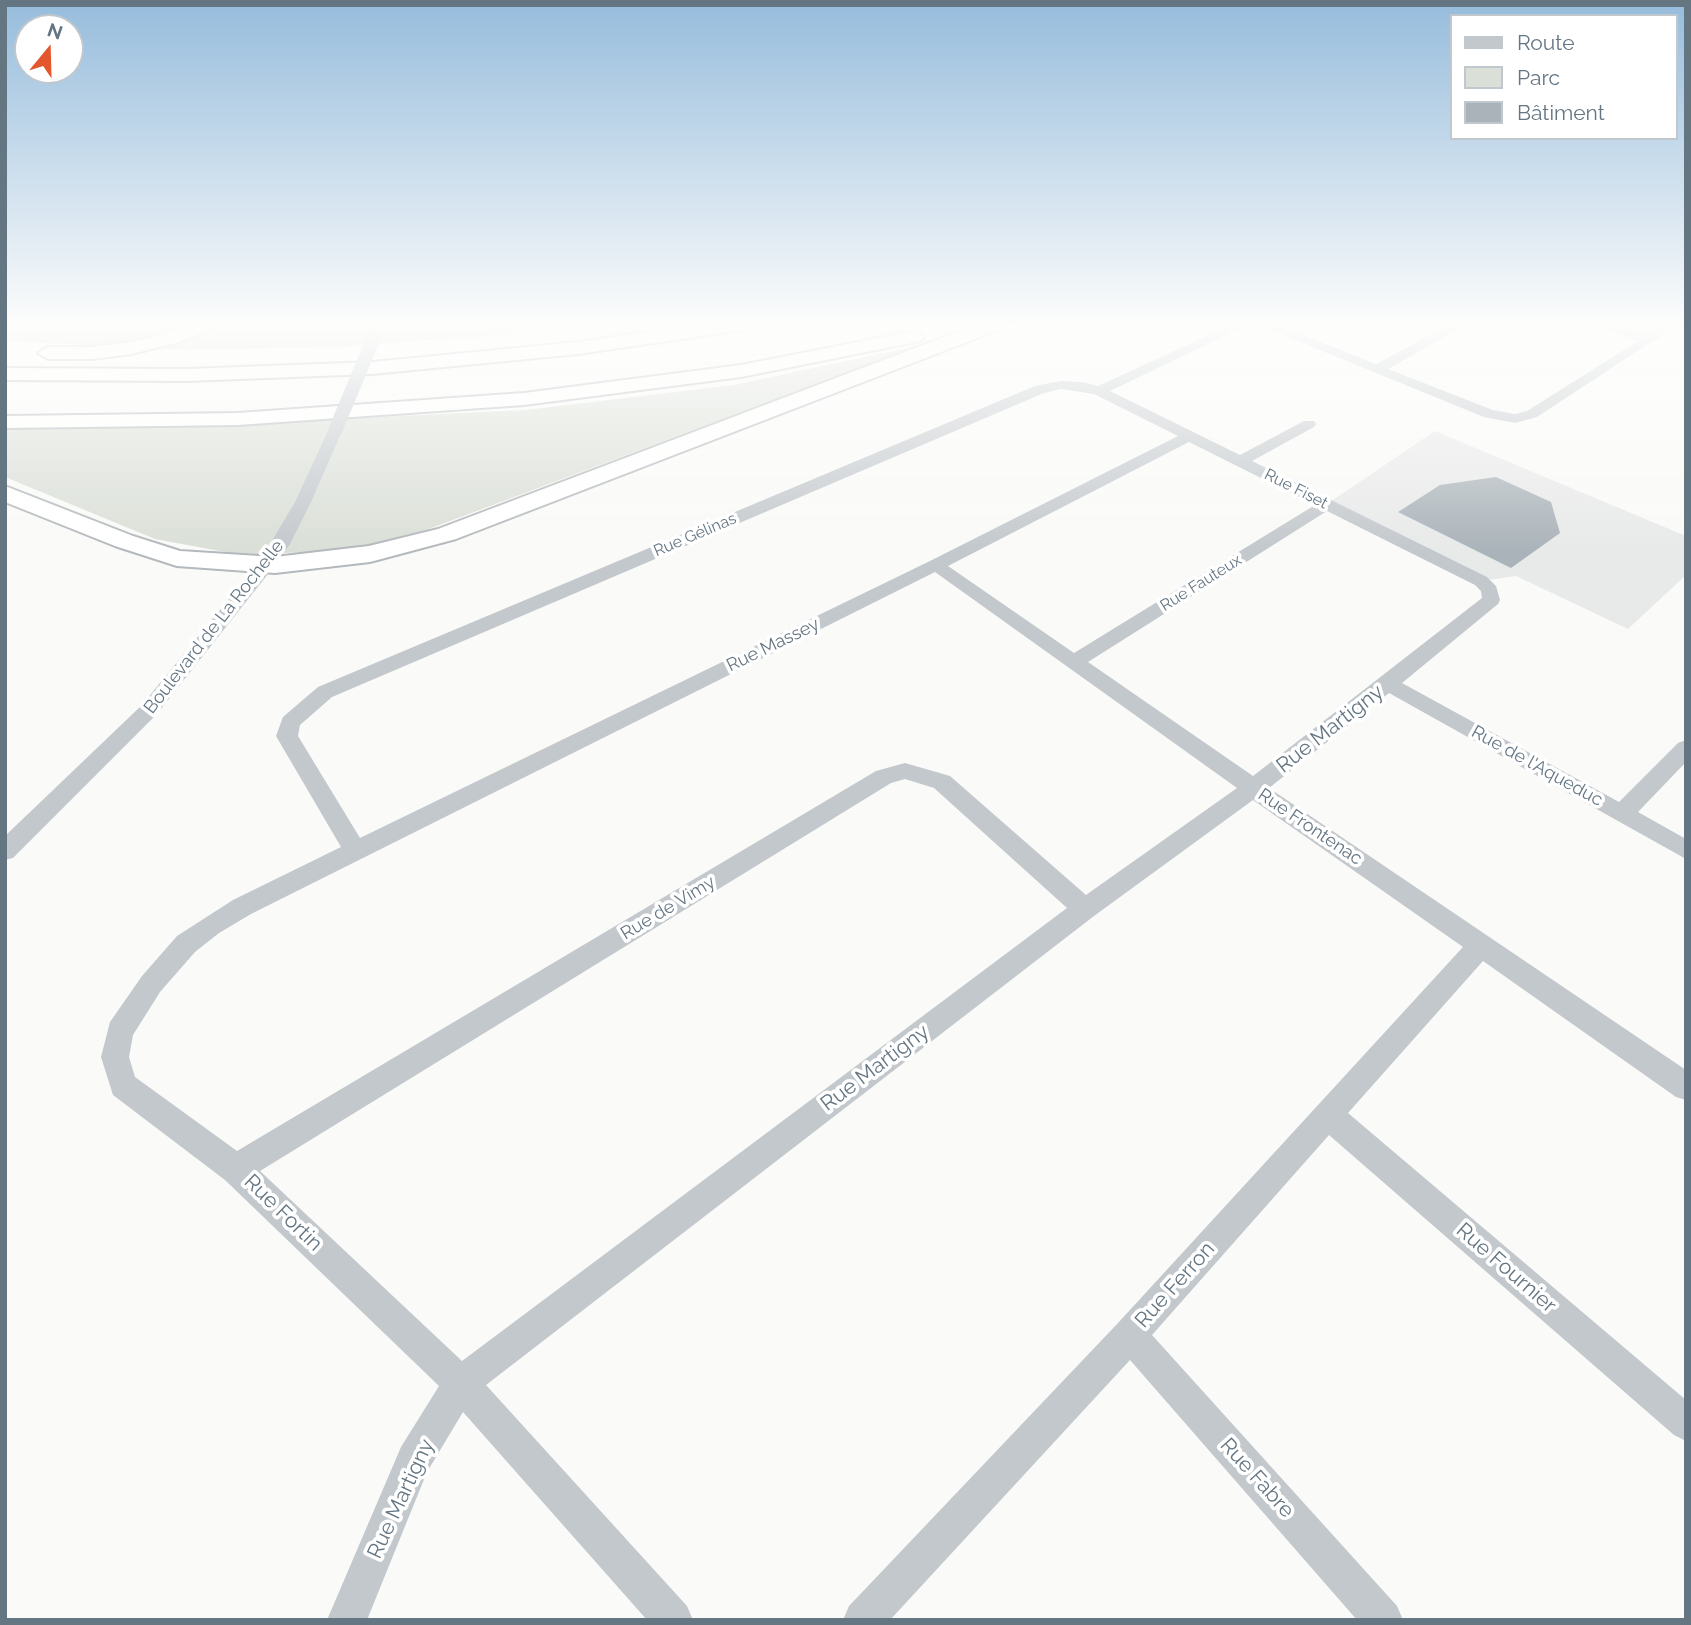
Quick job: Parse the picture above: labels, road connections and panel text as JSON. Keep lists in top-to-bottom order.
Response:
{
  "streets": {
    "street": [
      "Rue Fiset",
      "Rue Gélinas",
      "Rue Fauteux",
      "Boulevard de La Rochelle",
      "Rue Massey",
      "Rue Martigny",
      "Rue de l'Aqueduc",
      "Rue Frontenac",
      "Rue de Vimy",
      "Rue Fortin",
      "Rue Fournier",
      "Rue Ferron",
      "Rue Fabre"
    ]
  },
  "crossings": [
    ["Rue Fiset", "Rue Fauteux"],
    ["Rue Fiset", "Rue Massey"],
    ["Rue Fiset", "Rue Martigny"],
    ["Rue Gélinas", "Rue Massey"],
    ["Rue Gélinas", "Rue Fortin"],
    ["Rue Fauteux", "Rue Frontenac"],
    ["Rue Massey", "Rue Frontenac"],
    ["Rue Massey", "Rue Fortin"],
    ["Rue Martigny", "Rue de l'Aqueduc"],
    ["Rue Martigny", "Rue Frontenac"],
    ["Rue Martigny", "Rue de Vimy"],
    ["Rue Martigny", "Rue Fortin"],
    ["Rue Frontenac", "Rue Ferron"],
    ["Rue de Vimy", "Rue Fortin"],
    ["Rue Fournier", "Rue Ferron"],
    ["Rue Ferron", "Rue Fabre"]
  ],
  "legend": ["Route", "Parc", "Bâtiment"],
  "north": "top"
}
